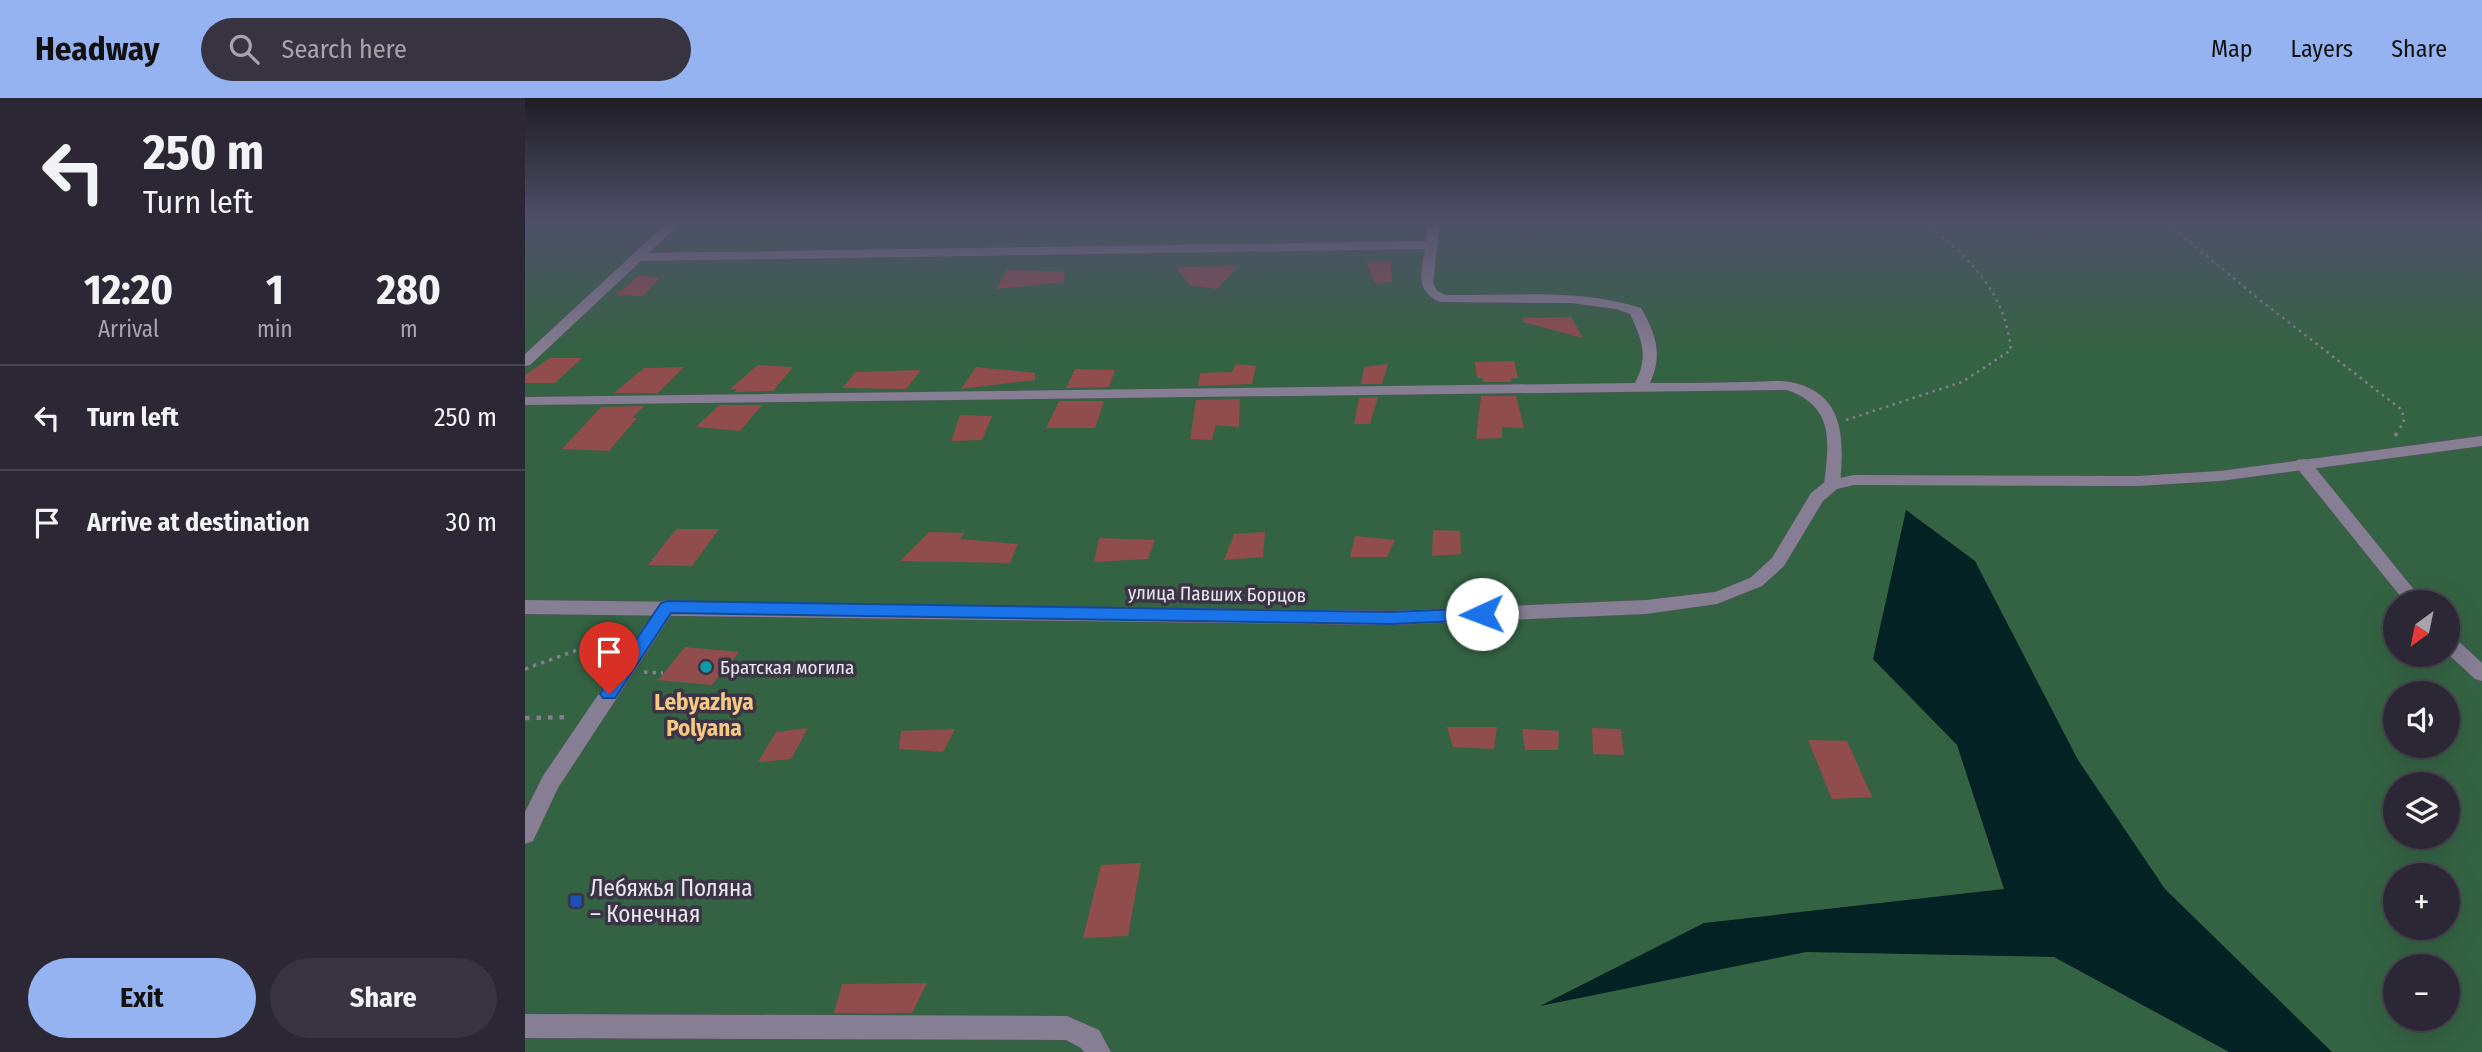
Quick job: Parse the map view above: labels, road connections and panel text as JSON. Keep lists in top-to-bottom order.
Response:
{
  "streets": {
    "street": ["улица Павших Борцов"]
  },
  "districts": ["Lebyazhya Polyana"],
  "places": {
    "other": ["Братская могила"],
    "transit": ["Лебяжья Поляна – Конечная"]
  },
  "north": "bottom left",
  "page": {
    "header": "Headway",
    "search": "Search here",
    "nav": ["Map", "Layers", "Share"],
    "turn": ["250 m", "Turn left"],
    "eta": [
      "12:20",
      "Arrival",
      "1",
      "min",
      "280",
      "m"
    ],
    "list": [
      {
        "name": "Turn left",
        "value": "250 m"
      },
      {
        "name": "Arrive at destination",
        "value": "30 m"
      }
    ],
    "map_buttons": ["+", "−"],
    "buttons": ["Exit", "Share"]
  }
}
